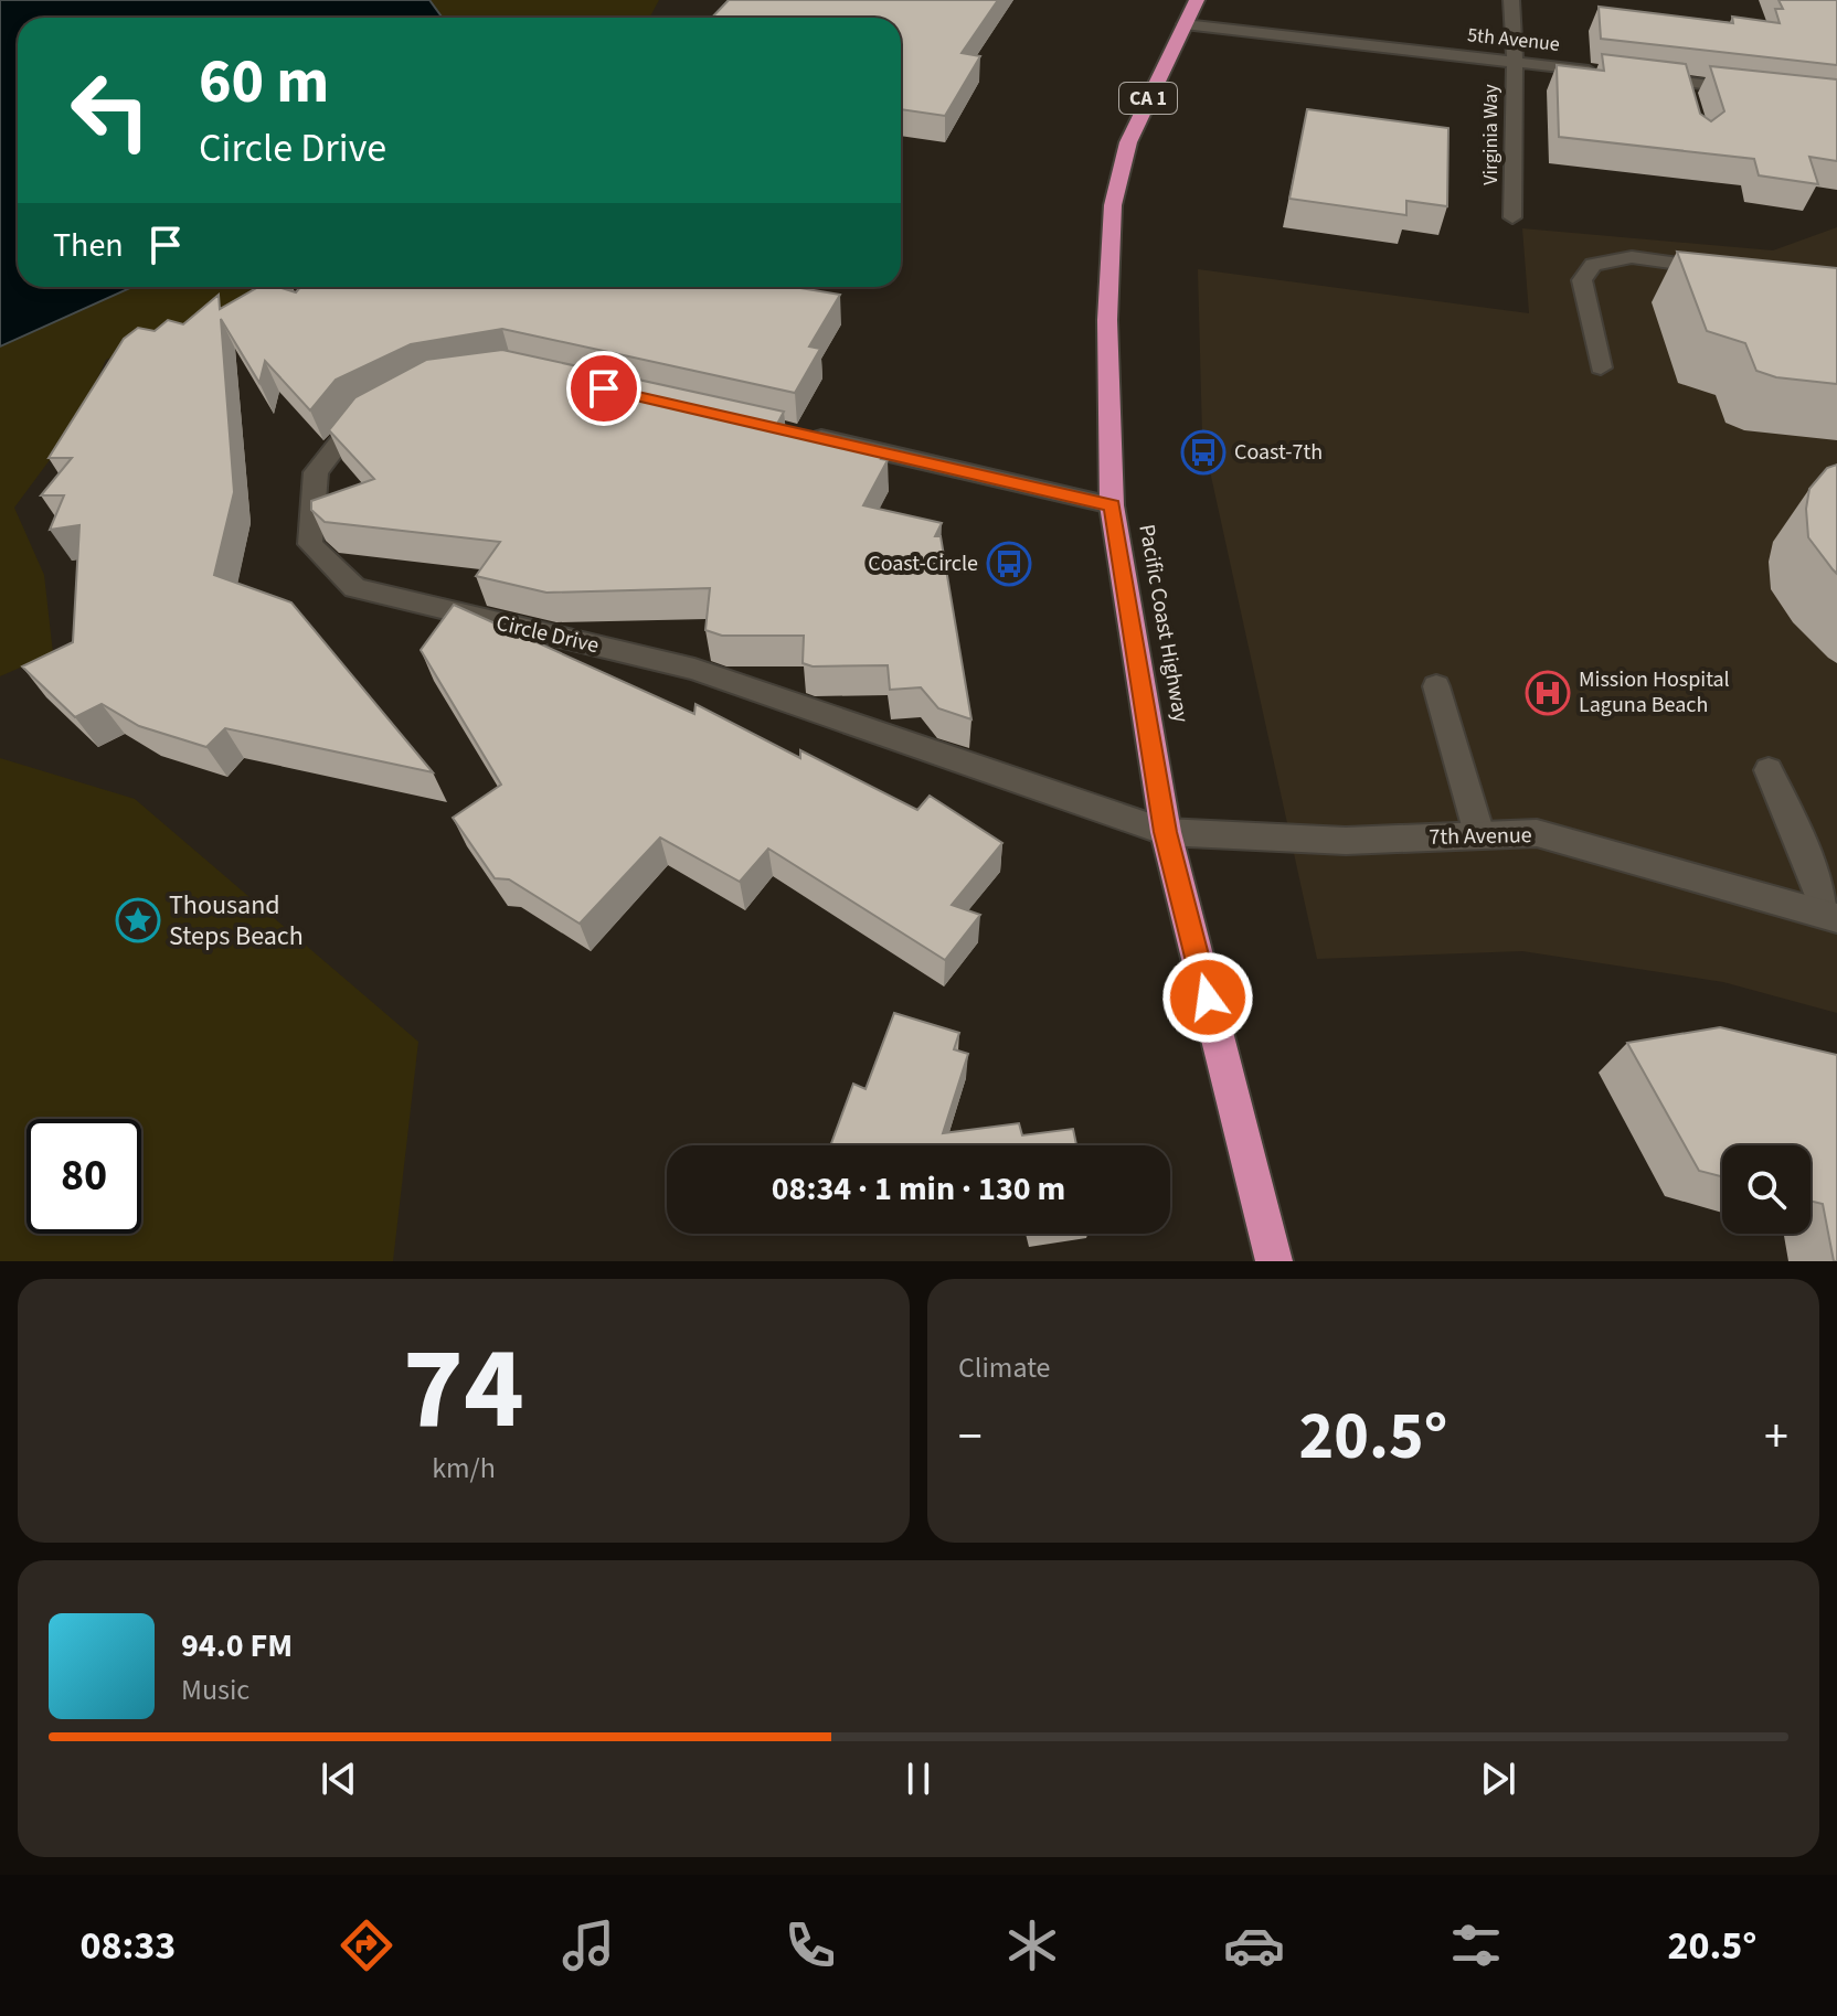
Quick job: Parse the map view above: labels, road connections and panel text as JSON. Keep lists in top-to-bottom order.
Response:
{
  "streets": {
    "highway": ["CA 1", "Pacific Coast Highway"],
    "street": [
      "5th Avenue",
      "Virginia Way",
      "Circle Drive",
      "7th Avenue"
    ]
  },
  "crossings": [
    ["5th Avenue", "Virginia Way"],
    ["5th Avenue", "Pacific Coast Highway"],
    ["Pacific Coast Highway", "Circle Drive"],
    ["Pacific Coast Highway", "7th Avenue"],
    ["Circle Drive", "7th Avenue"]
  ],
  "places": {
    "bus stop": ["Coast-7th", "Coast-Circle"],
    "hospital": ["Mission Hospital Laguna Beach"],
    "place": ["Thousand Steps Beach"]
  },
  "page": {
    "turn": ["60 m", "Circle Drive"],
    "then": "Then",
    "limit": "80",
    "trip": "08:34 · 1 min · 130 m",
    "tile": [
      ["74", "km/h"],
      "Climate"
    ],
    "heat": ["−", "20.5°", "+"],
    "song": ["94.0 FM", "Music"],
    "tabs": ["08:33", "20.5°"]
  }
}
